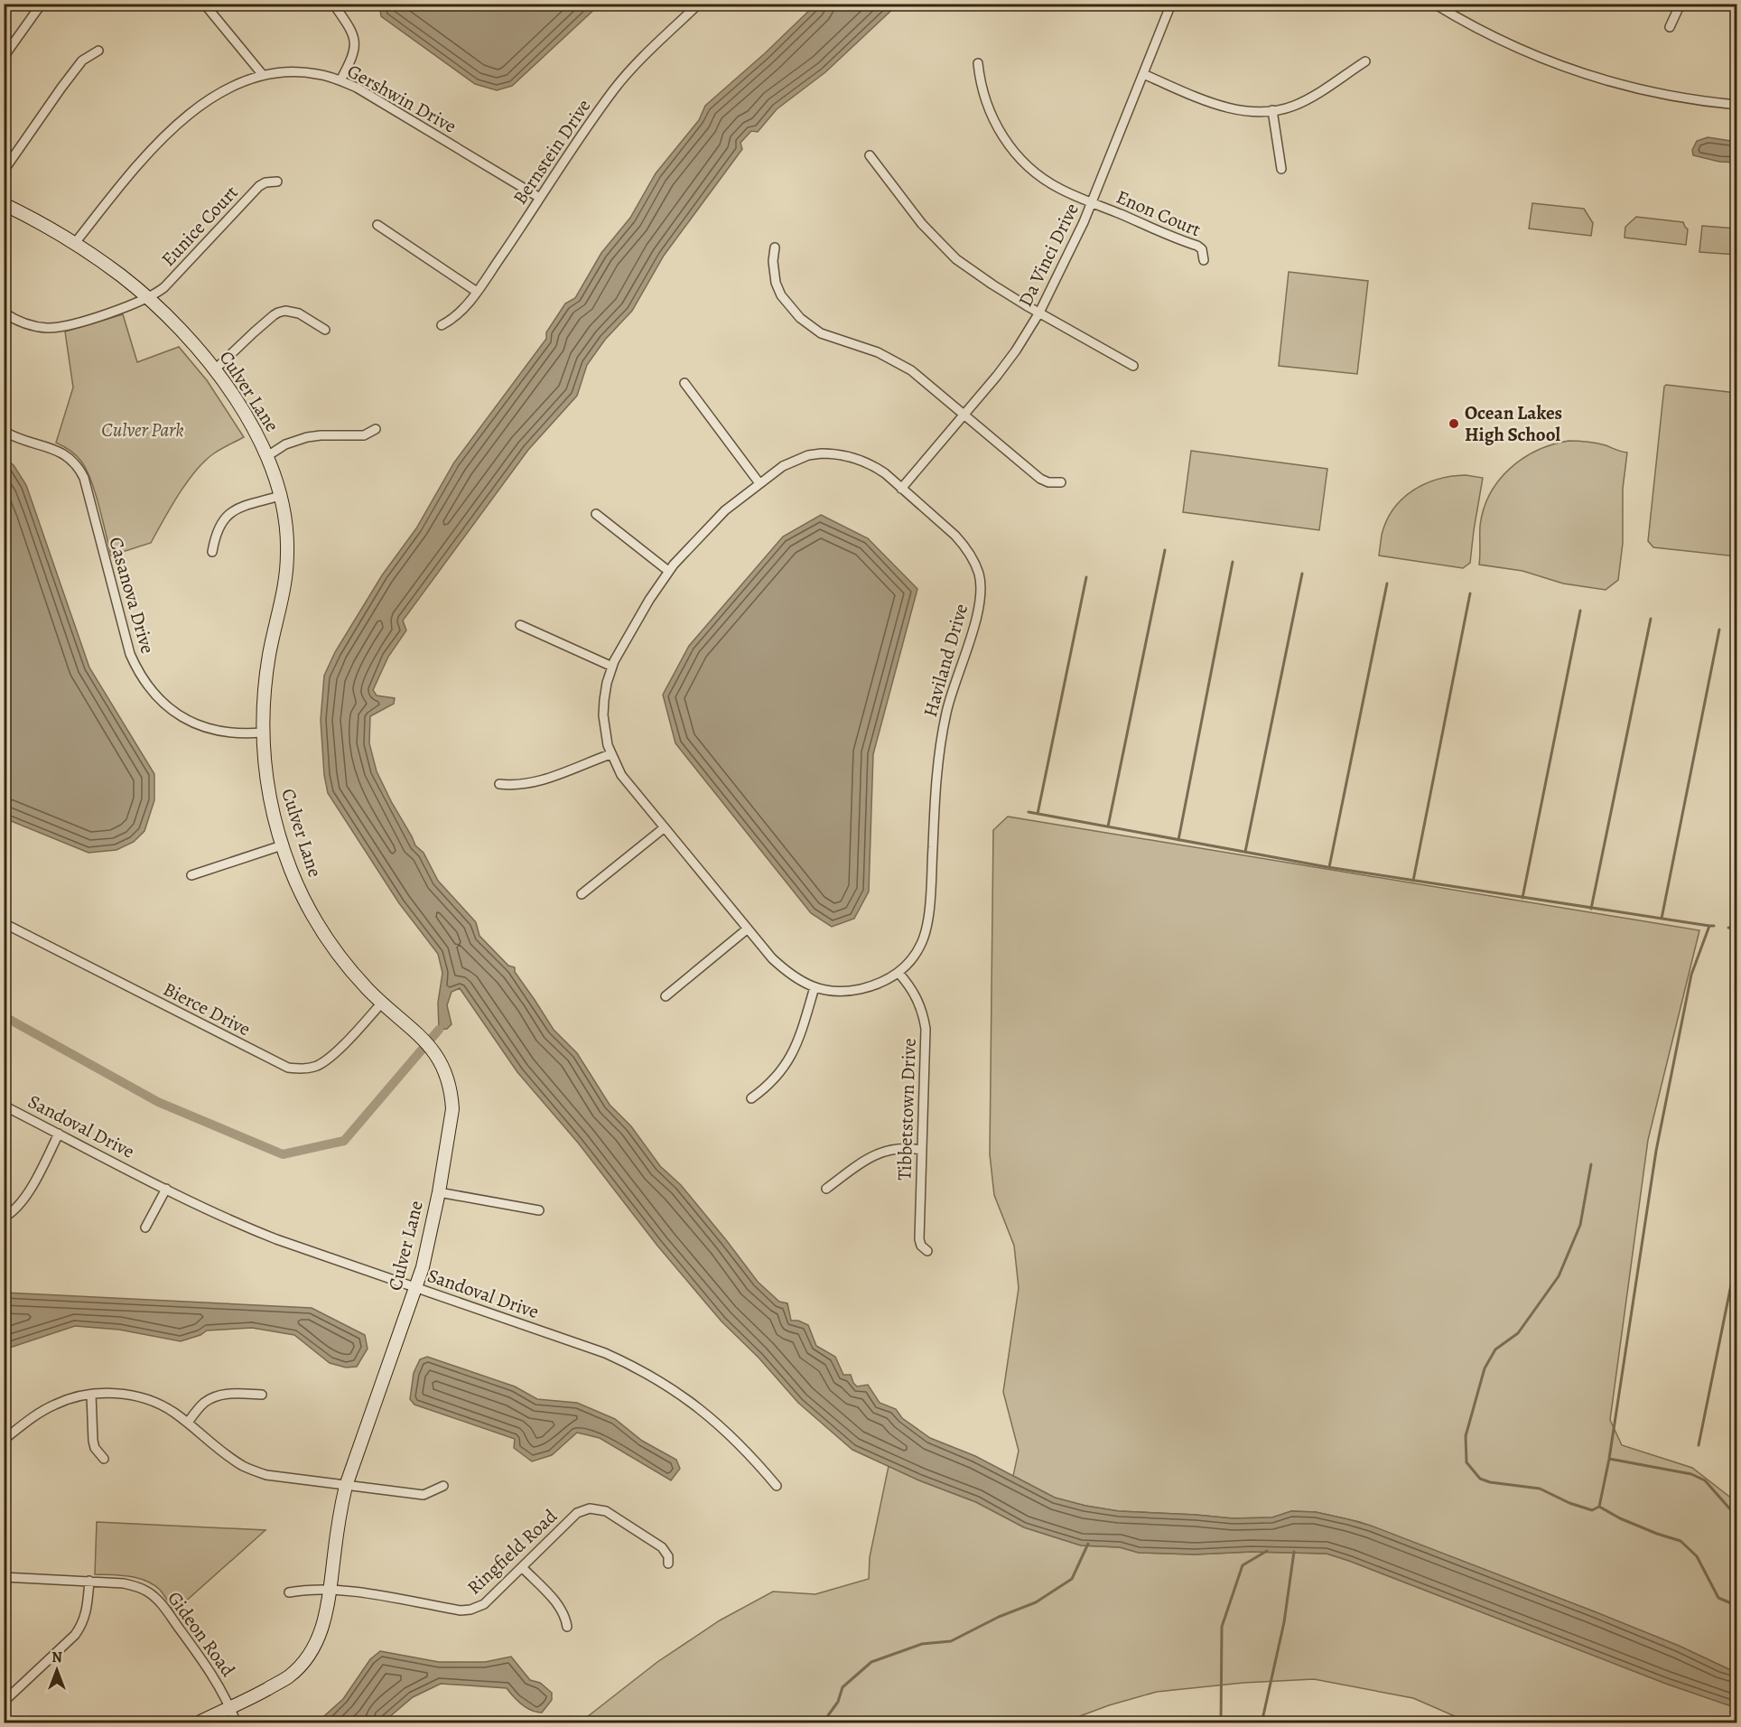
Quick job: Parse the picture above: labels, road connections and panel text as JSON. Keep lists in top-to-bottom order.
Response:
{
  "streets": {
    "street": [
      "Gershwin Drive",
      "Bernstein Drive",
      "Enon Court",
      "Eunice Court",
      "Da Vinci Drive",
      "Culver Lane",
      "Casanova Drive",
      "Haviland Drive",
      "Bierce Drive",
      "Tibbetstown Drive",
      "Sandoval Drive",
      "Ringfield Road",
      "Gideon Road"
    ]
  },
  "crossings": [
    ["Gershwin Drive", "Bernstein Drive"],
    ["Gershwin Drive", "Culver Lane"],
    ["Enon Court", "Da Vinci Drive"],
    ["Eunice Court", "Culver Lane"],
    ["Da Vinci Drive", "Haviland Drive"],
    ["Culver Lane", "Casanova Drive"],
    ["Culver Lane", "Bierce Drive"],
    ["Culver Lane", "Sandoval Drive"],
    ["Culver Lane", "Ringfield Road"],
    ["Culver Lane", "Gideon Road"],
    ["Haviland Drive", "Tibbetstown Drive"]
  ],
  "parks": ["Culver Park"],
  "places": ["Ocean Lakes High School"],
  "north": "top"
}
